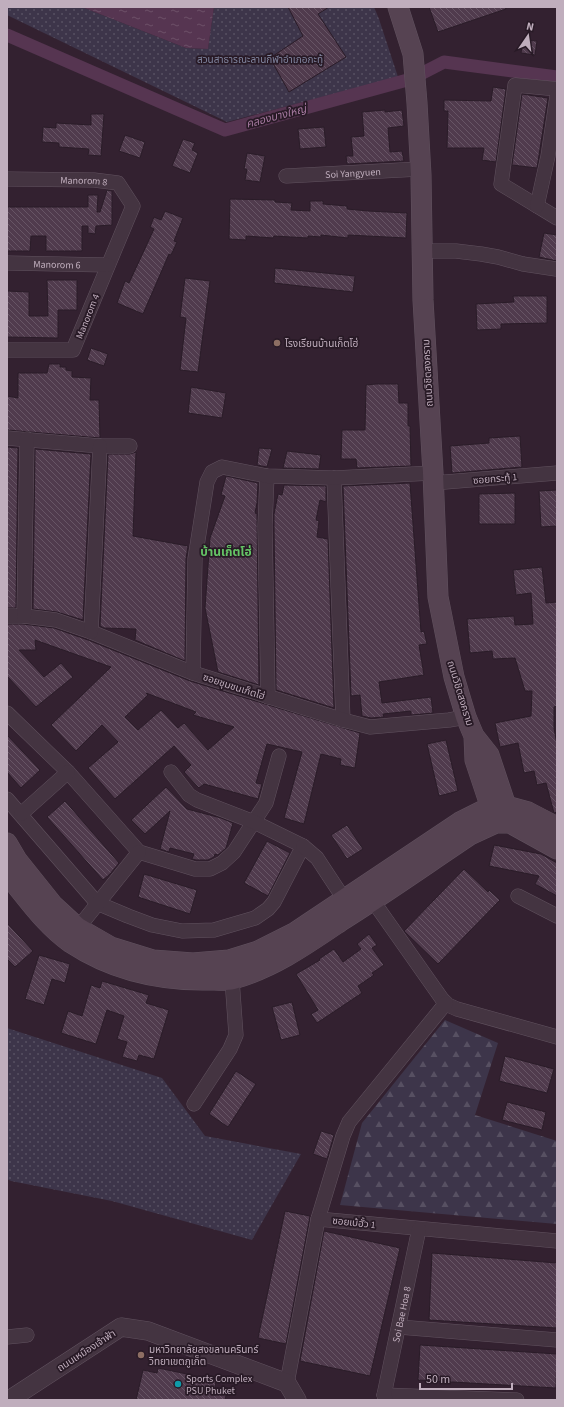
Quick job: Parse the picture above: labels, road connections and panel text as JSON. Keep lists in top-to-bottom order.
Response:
{
  "streets": {
    "main road": ["ถนนวิชิตสงคราม"],
    "street": [
      "Soi Yangyuen",
      "Manorom 8",
      "Manorom 6",
      "Manorom 4",
      "ซอยกระทู้ 1",
      "ซอยชุมชนเก็ตโฮ่",
      "ซอยเบ้ฮั้ว 1",
      "Soi Bae Hoa 8",
      "ถนนเหมืองเจ้าฟ้า"
    ]
  },
  "crossings": [
    ["Soi Yangyuen", "ถนนวิชิตสงคราม"],
    ["Manorom 8", "Manorom 6"],
    ["Manorom 8", "Manorom 4"],
    ["Manorom 6", "Manorom 4"],
    ["ถนนวิชิตสงคราม", "ซอยกระทู้ 1"],
    ["ถนนวิชิตสงคราม", "ซอยชุมชนเก็ตโฮ่"],
    ["ซอยกระทู้ 1", "ซอยชุมชนเก็ตโฮ่"],
    ["ซอยเบ้ฮั้ว 1", "Soi Bae Hoa 8"],
    ["ซอยเบ้ฮั้ว 1", "ถนนเหมืองเจ้าฟ้า"]
  ],
  "districts": ["บ้านเก็ตโฮ่"],
  "water": ["คลองบางใหญ่"],
  "parks": ["สวนสาธารณะลานกีฬาอำเภอกะทู้"],
  "places": ["โรงเรียนบ้านเก็ตโฮ่", "มหาวิทยาลัยสงขลานครินทร์ วิทยาเขตภูเก็ต", "Sports Complex PSU Phuket"],
  "scale_bar": "50 m",
  "north": "top"
}
